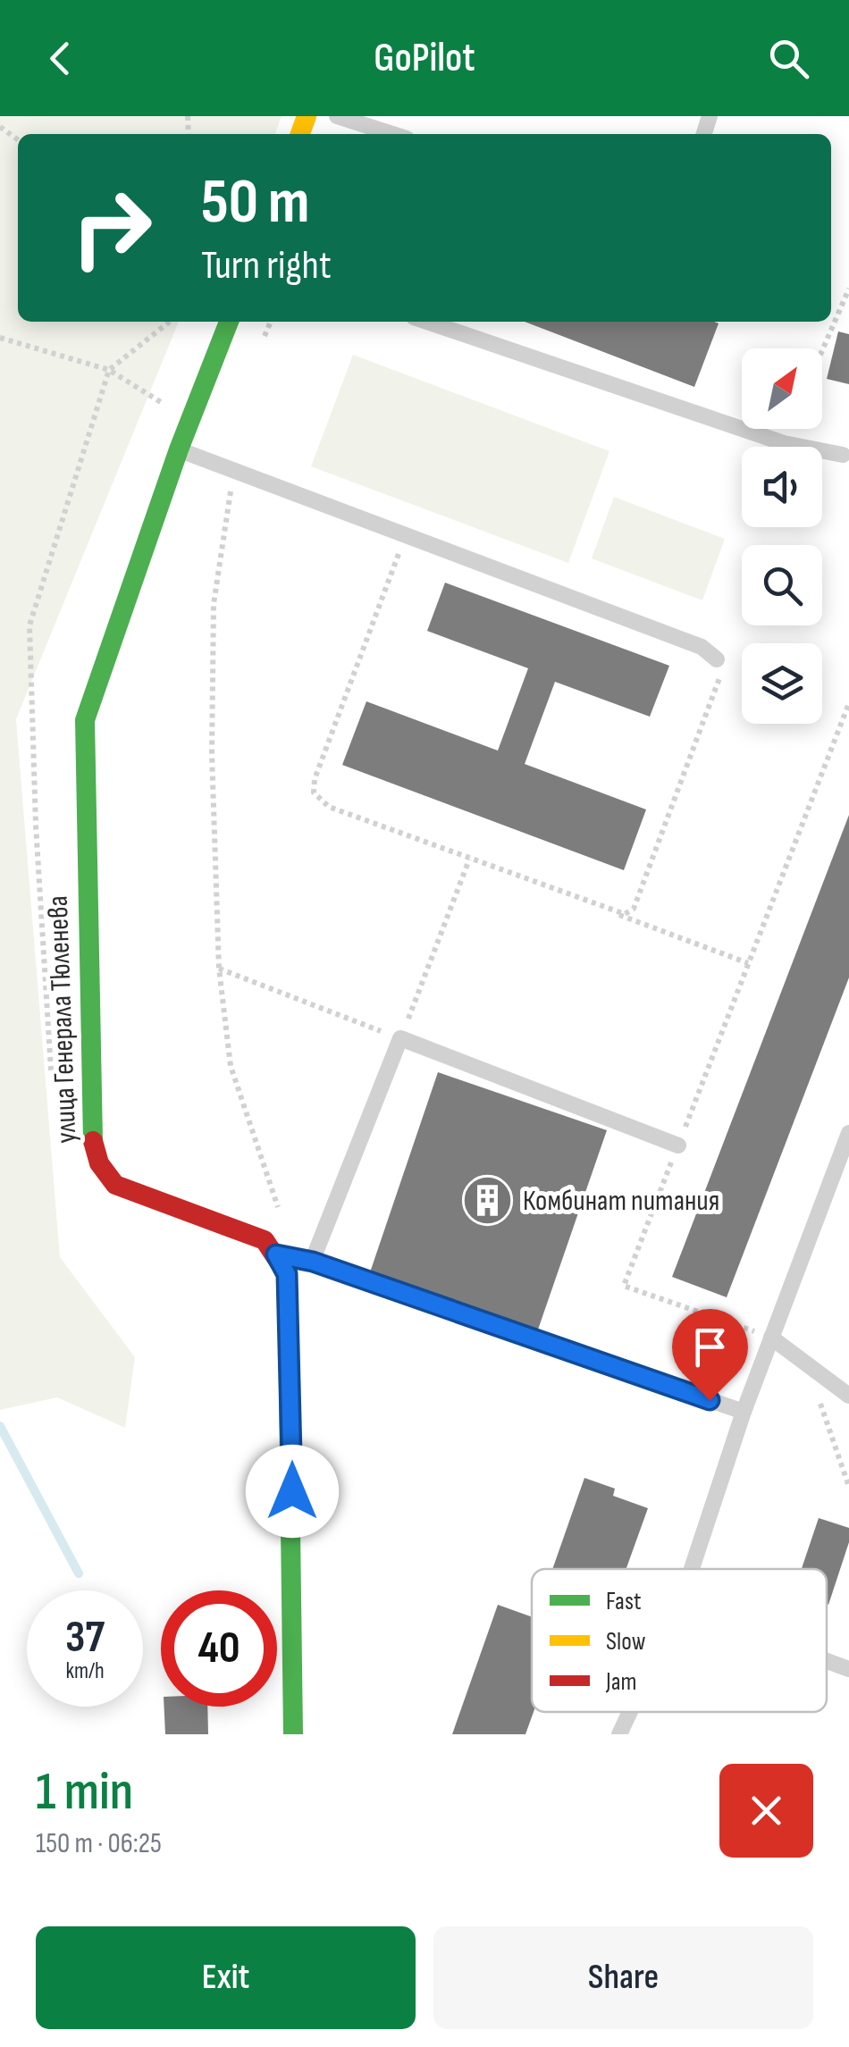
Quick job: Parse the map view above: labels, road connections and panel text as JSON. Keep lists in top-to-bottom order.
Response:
{
  "streets": {
    "street": ["улица Генерала Тюленева"]
  },
  "places": {
    "building": ["Комбинат питания"]
  },
  "legend": ["Fast", "Slow", "Jam"],
  "north": "top right",
  "page": {
    "header": "GoPilot",
    "turn": ["50 m", "Turn right"],
    "speed": "37 km/h",
    "limit": "40",
    "heading": ["1 min", "150 m · 06:25"],
    "buttons": ["Exit", "Share"]
  }
}
